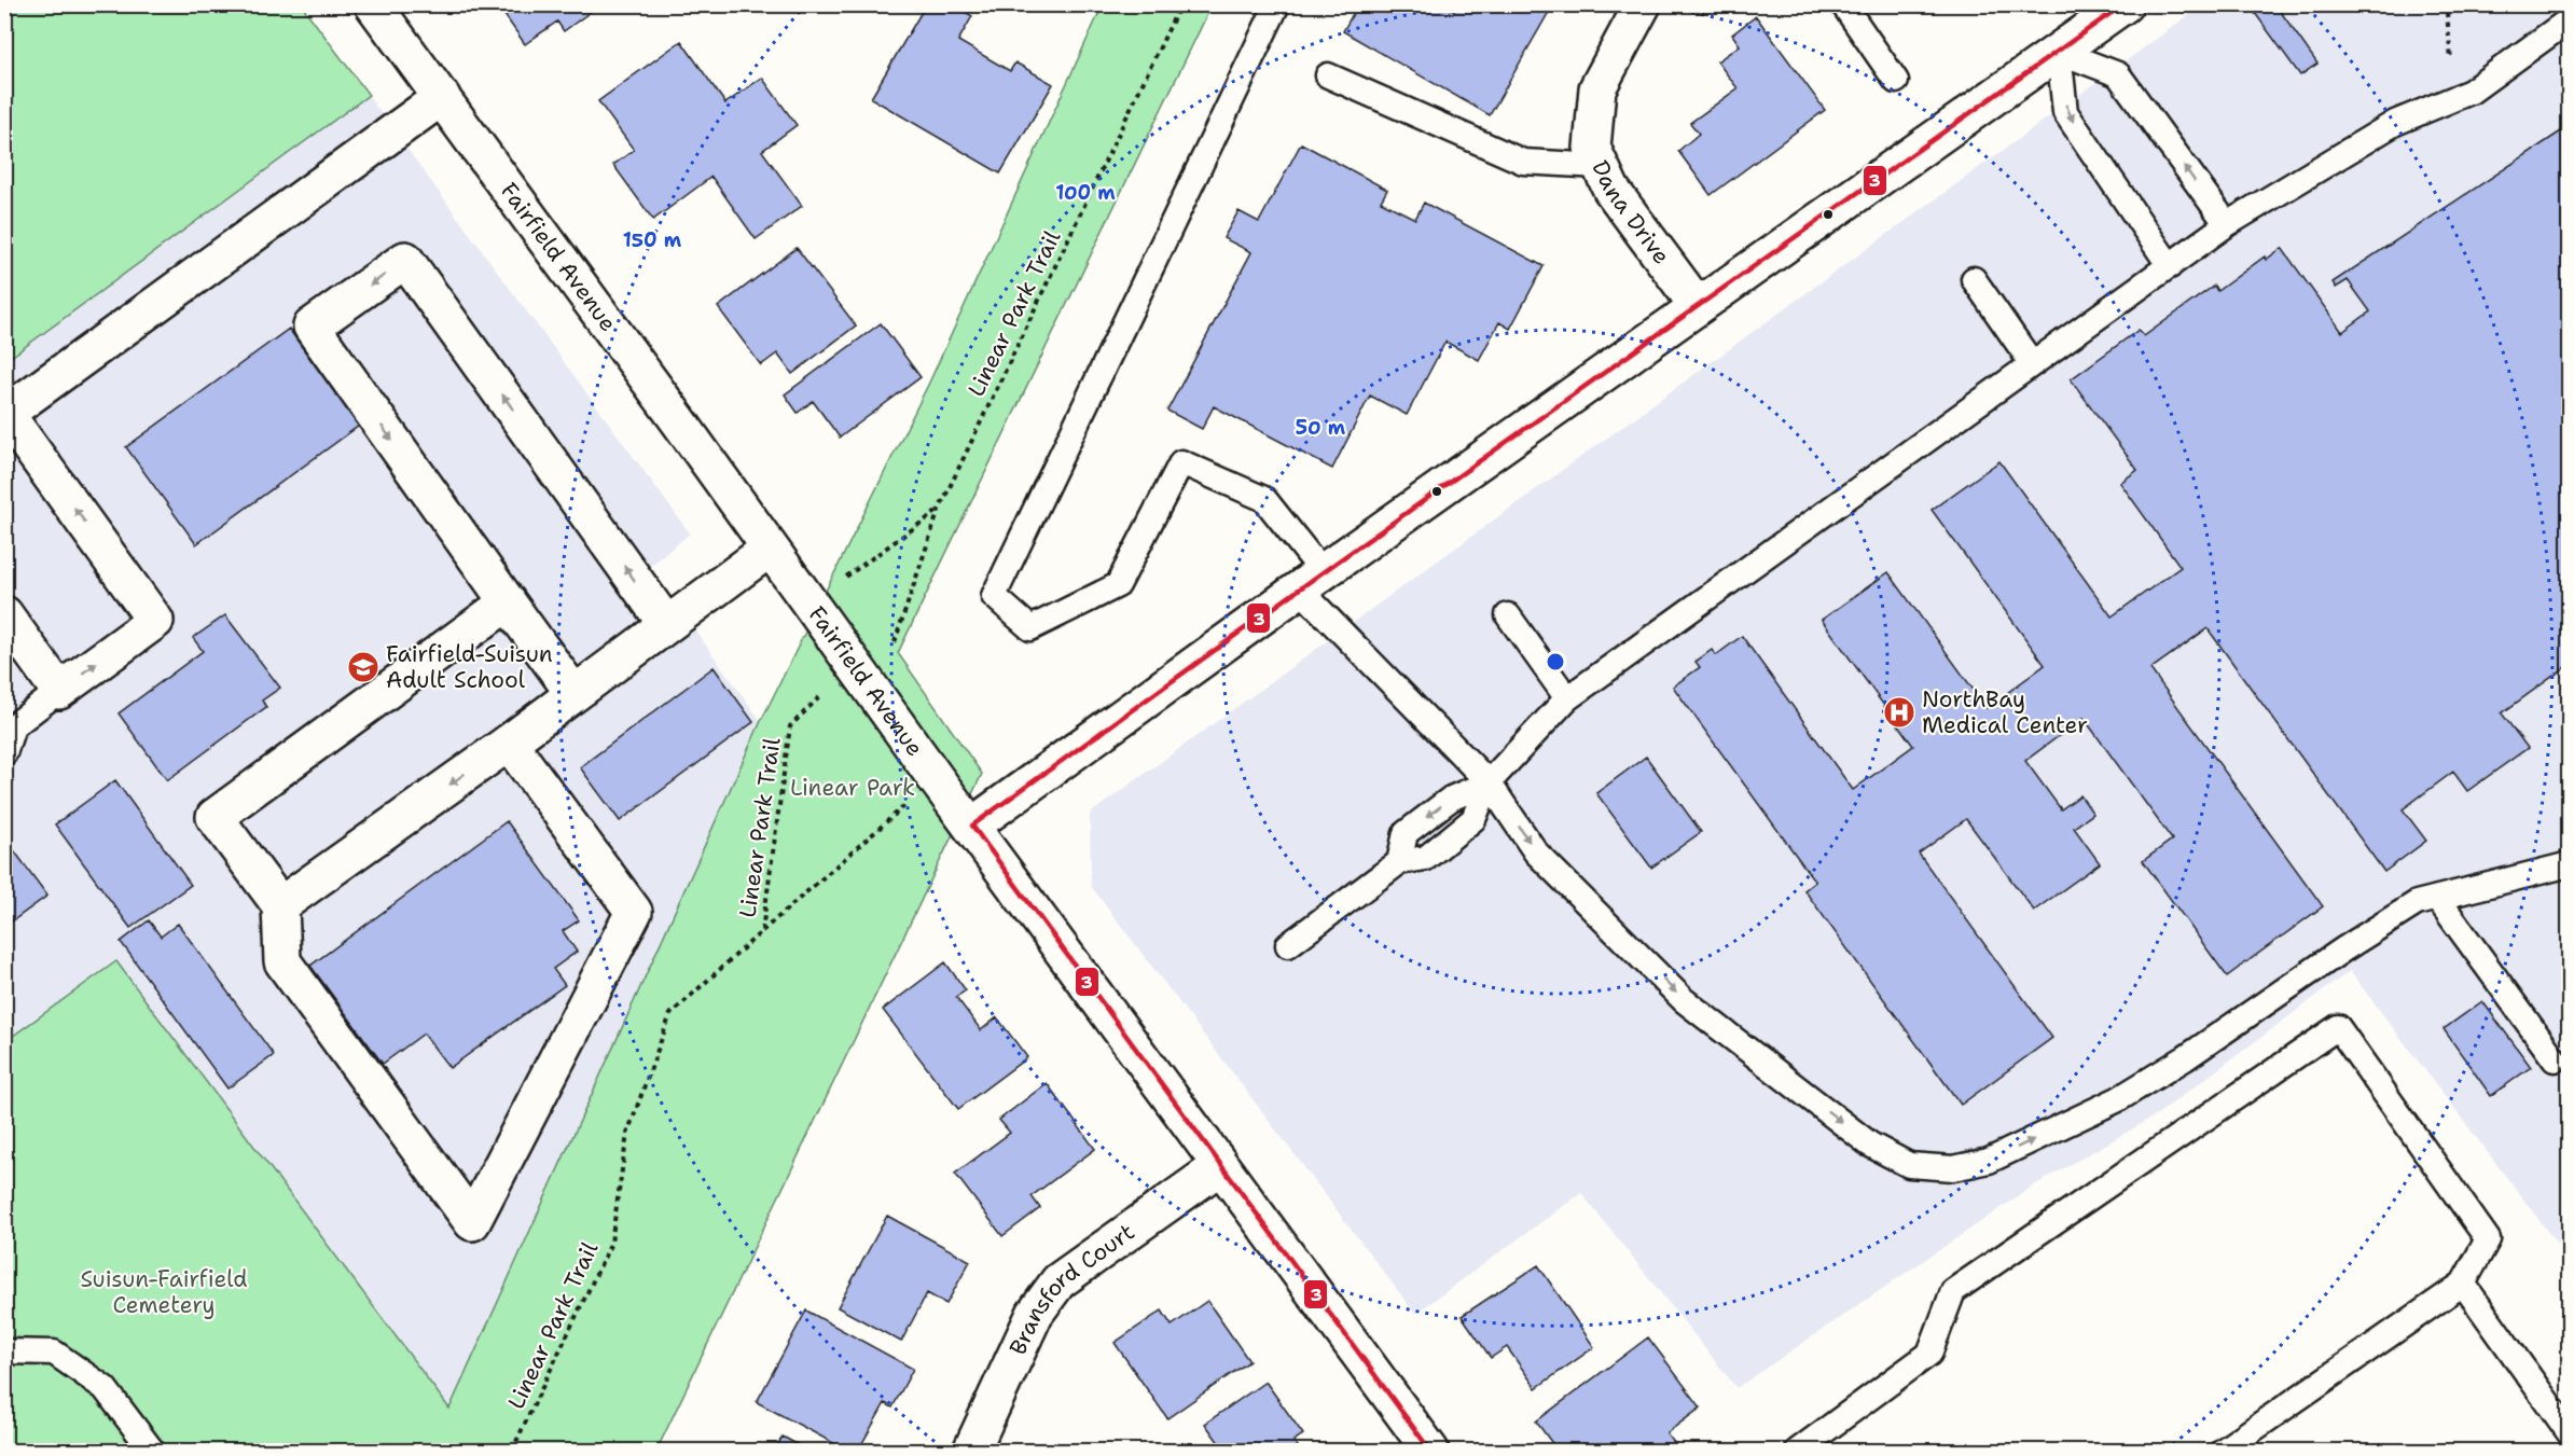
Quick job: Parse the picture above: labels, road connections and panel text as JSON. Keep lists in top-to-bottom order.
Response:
{
  "streets": {
    "street": ["Dana Drive", "Fairfield Avenue", "Bransford Court"],
    "path": ["Linear Park Trail"]
  },
  "crossings": [
    ["Fairfield Avenue", "Bransford Court"]
  ],
  "parks": ["Linear Park", "Suisun-Fairfield Cemetery"],
  "places": {
    "school or university": ["Fairfield-Suisun Adult School"],
    "hospital": ["NorthBay Medical Center"]
  },
  "lines": ["transit line 3"],
  "rings": ["100 m", "150 m", "50 m"]
}
